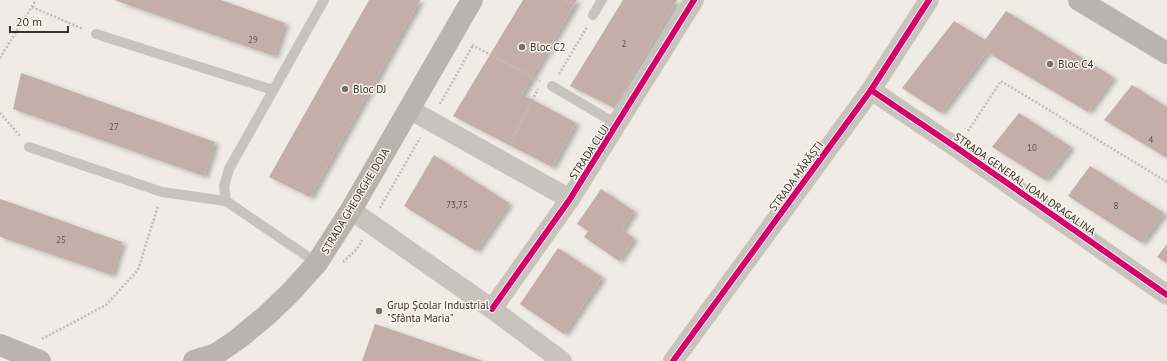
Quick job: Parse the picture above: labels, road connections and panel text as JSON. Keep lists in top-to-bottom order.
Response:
{
  "streets": {
    "main road": ["STRADA GHEORGHE DOJA"],
    "street": ["STRADA CLUJ", "STRADA MĂRĂȘTI", "STRADA GENERAL IOAN DRAGALINA"]
  },
  "crossings": [
    ["STRADA MĂRĂȘTI", "STRADA GENERAL IOAN DRAGALINA"]
  ],
  "places": [
    "Bloc C2",
    "Bloc C4",
    "Bloc DJ",
    "Grup Școlar Industrial \"Sfânta Maria\""
  ],
  "house_numbers": [
    "29",
    "2",
    "27",
    "4",
    "10",
    "73,75",
    "8",
    "25"
  ],
  "scale_bar": "20 m"
}
